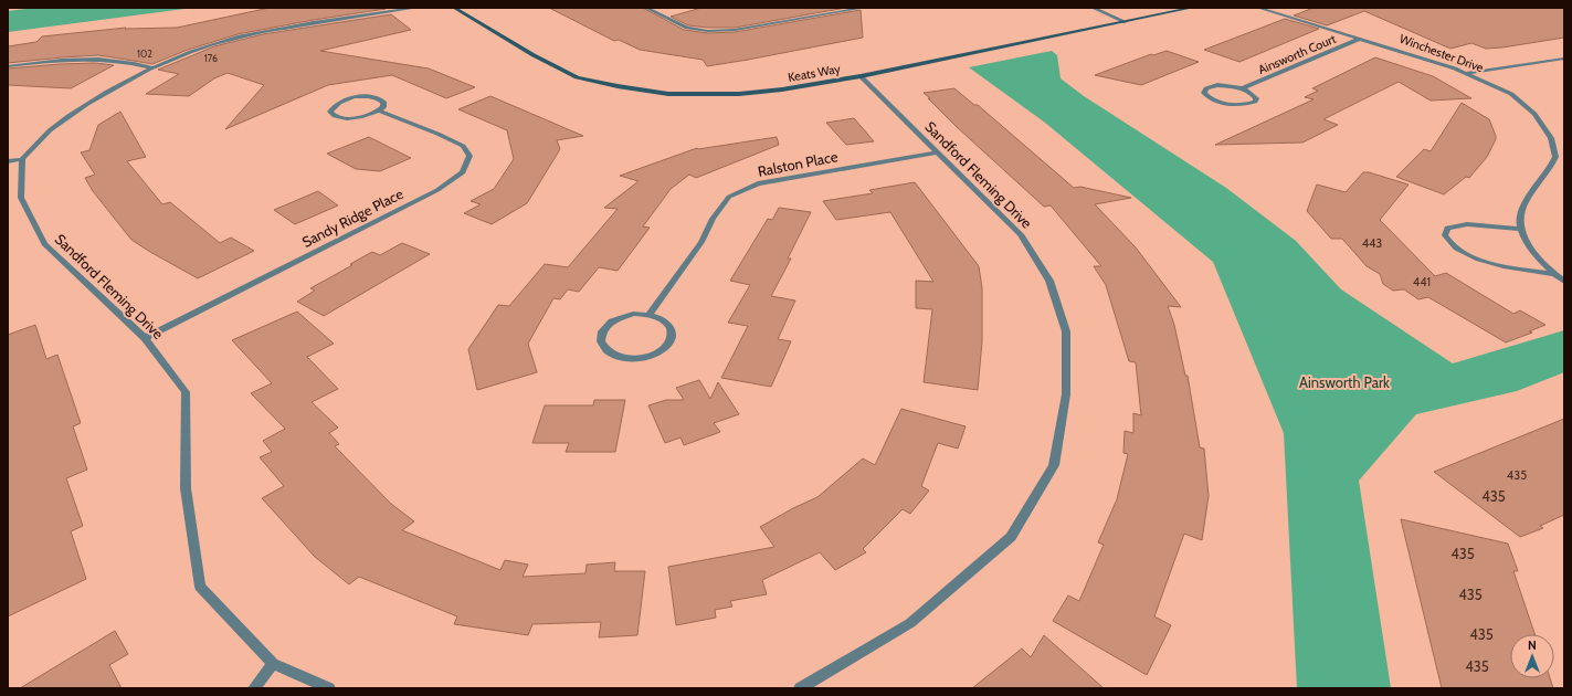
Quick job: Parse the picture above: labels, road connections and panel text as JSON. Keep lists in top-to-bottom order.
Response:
{
  "streets": {
    "street": [
      "Winchester Drive",
      "Ainsworth Court",
      "Keats Way",
      "Ralston Place",
      "Sandford Fleming Drive",
      "Sandy Ridge Place"
    ]
  },
  "crossings": [
    ["Winchester Drive", "Ainsworth Court"],
    ["Keats Way", "Sandford Fleming Drive"],
    ["Ralston Place", "Sandford Fleming Drive"],
    ["Sandford Fleming Drive", "Sandy Ridge Place"]
  ],
  "parks": ["Ainsworth Park"],
  "house_numbers": [
    "102",
    "176",
    "443",
    "441",
    "435",
    "435",
    "435",
    "435",
    "435",
    "435"
  ],
  "north": "top"
}
